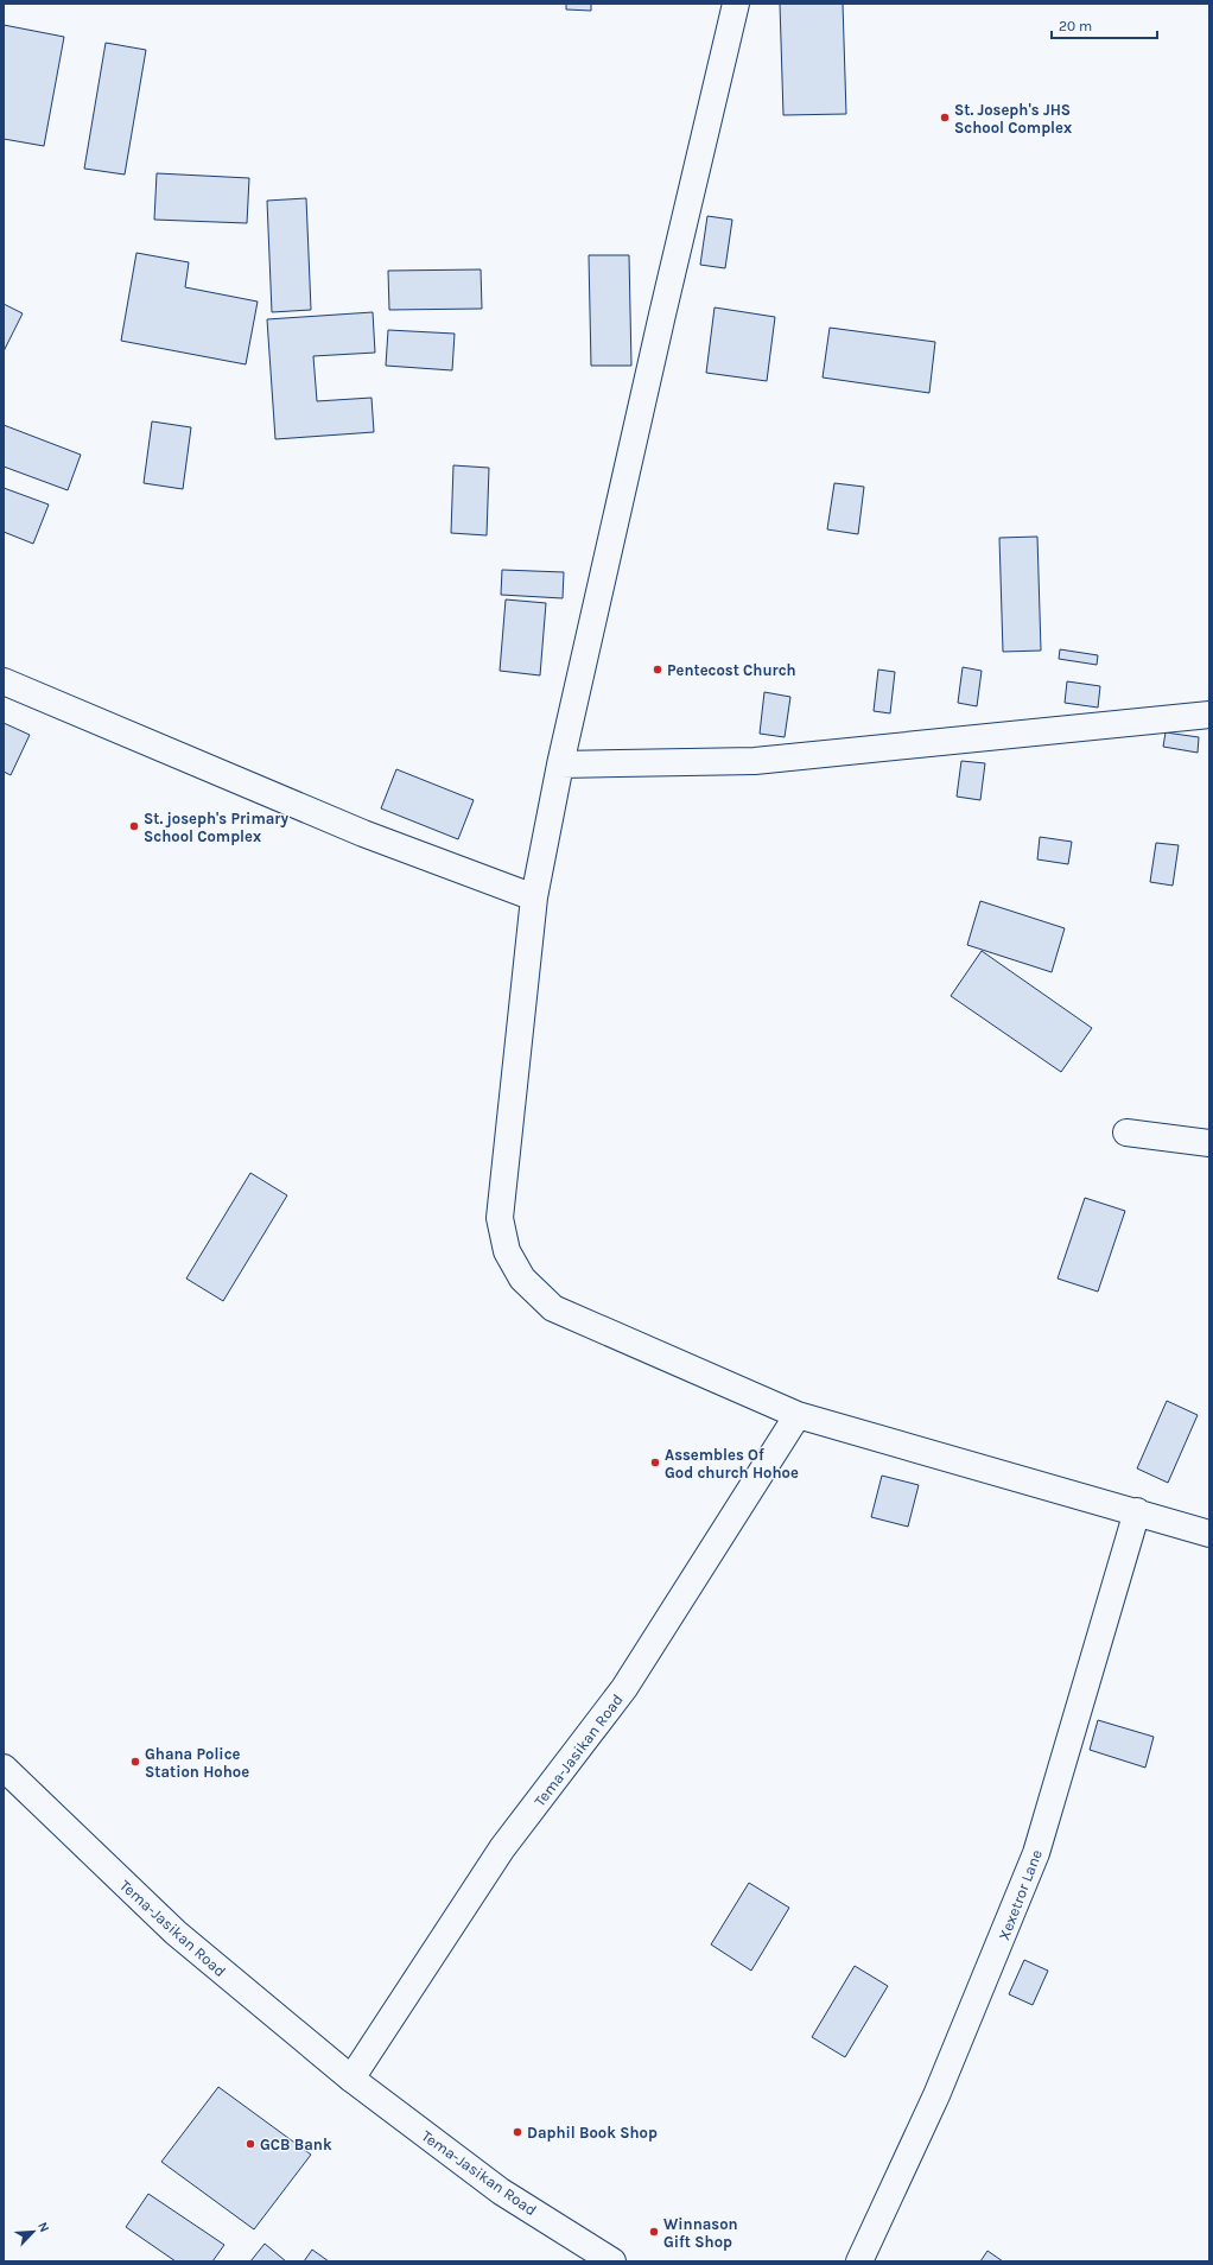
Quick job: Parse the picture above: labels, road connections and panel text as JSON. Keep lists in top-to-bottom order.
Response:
{
  "streets": {
    "main road": ["Tema-Jasikan Road", "Xexetror Lane"]
  },
  "places": [
    "St. Joseph's JHS School Complex",
    "Pentecost Church",
    "St. joseph's Primary School Complex",
    "Assembles Of God church Hohoe",
    "Ghana Police Station Hohoe",
    "Daphil Book Shop",
    "GCB Bank",
    "Winnason Gift Shop"
  ],
  "scale_bar": "20 m",
  "north": "top right"
}
